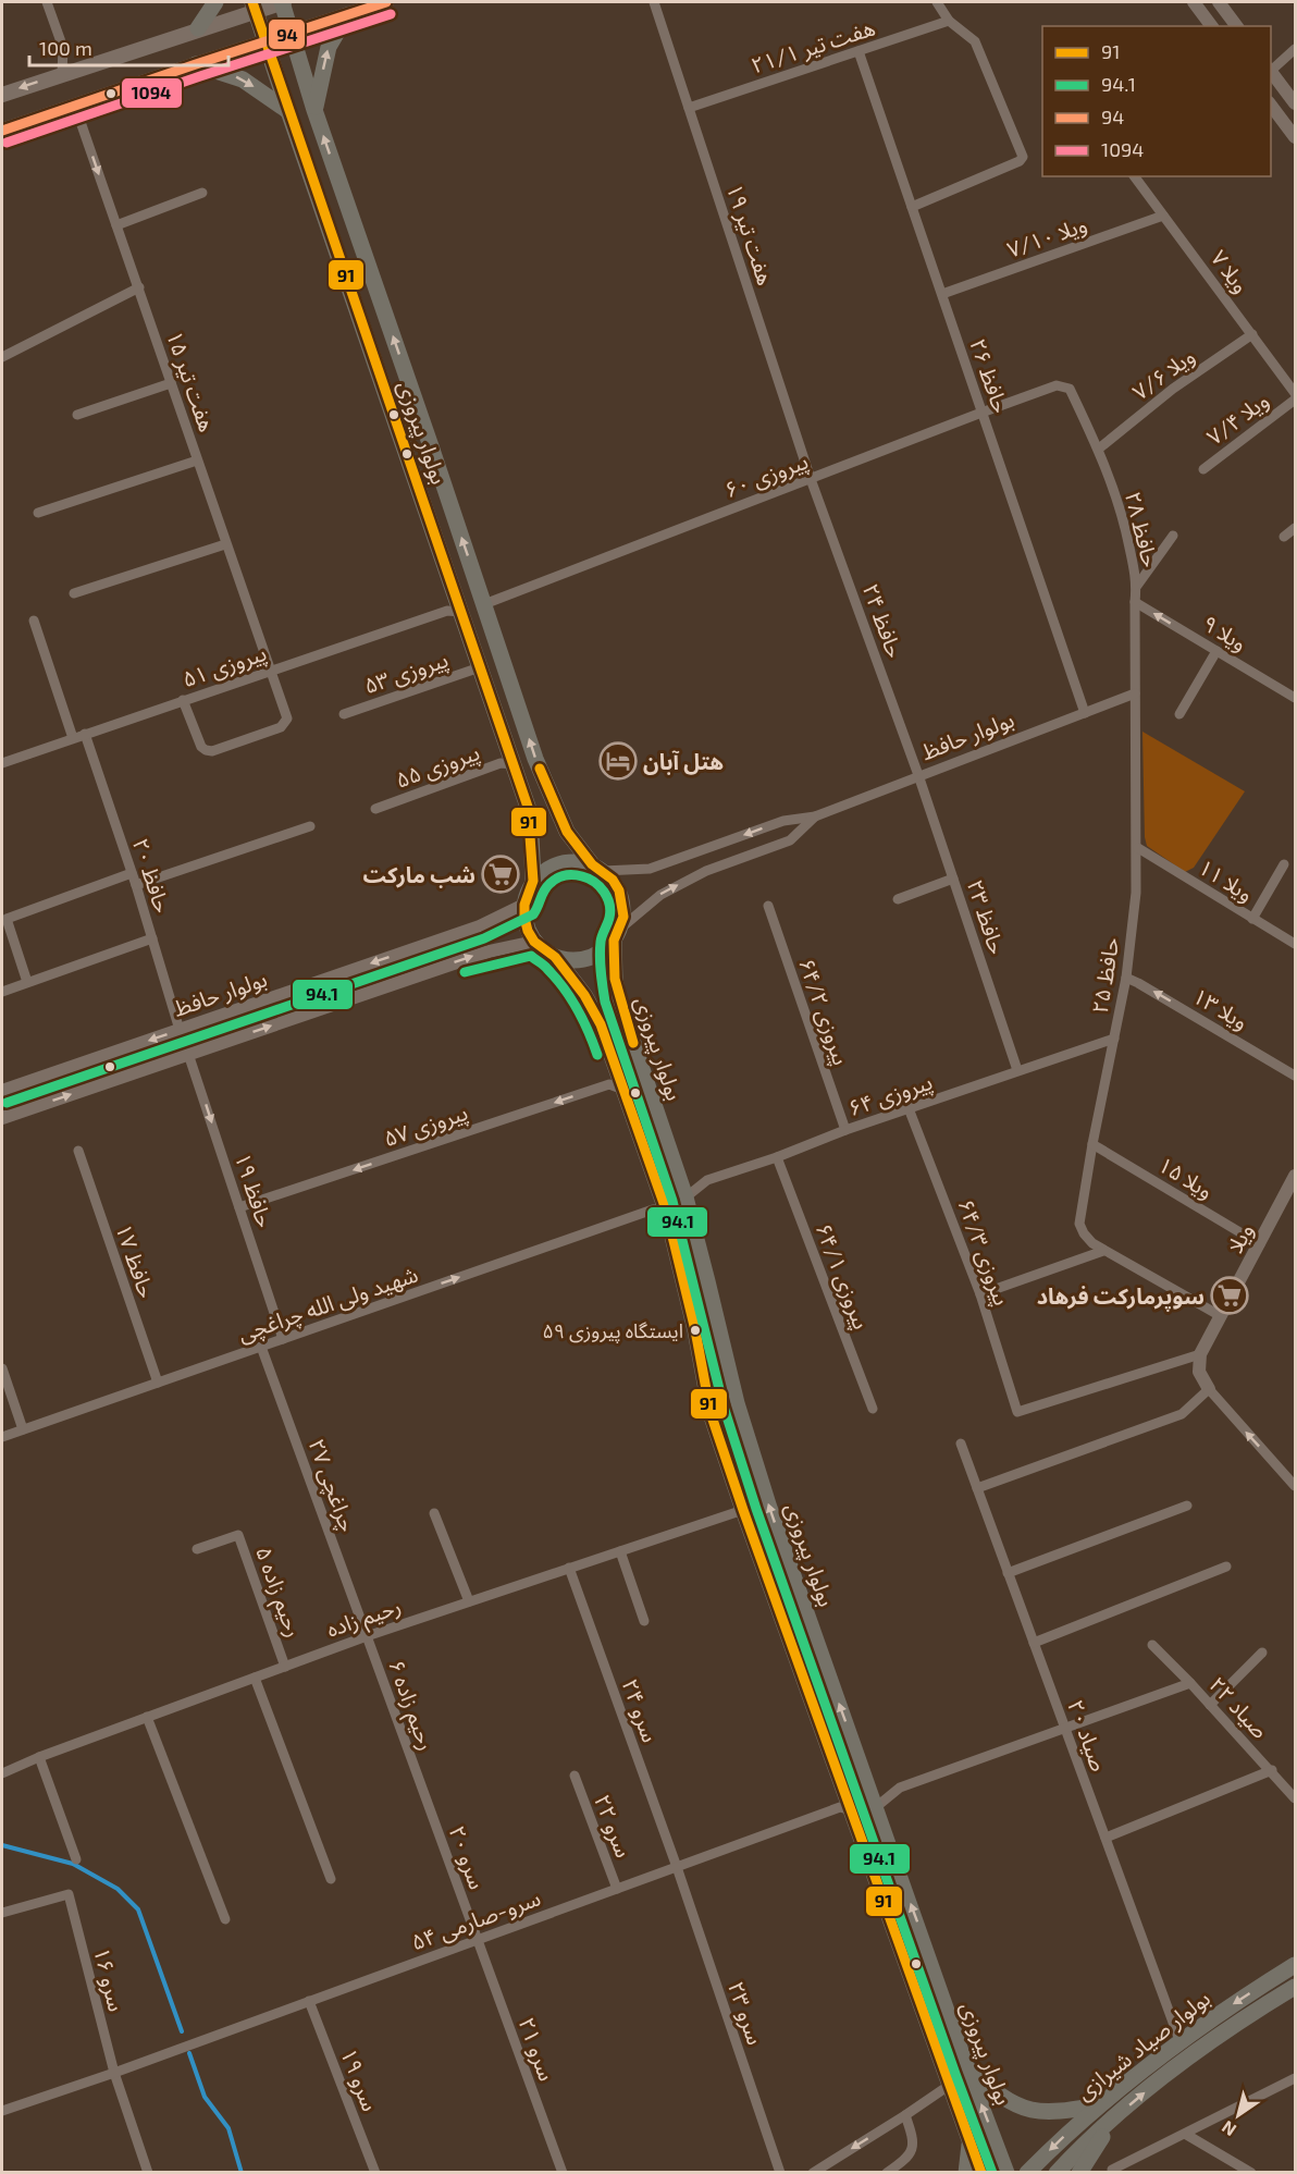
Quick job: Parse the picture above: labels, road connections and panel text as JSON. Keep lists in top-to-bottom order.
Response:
{
  "streets": {
    "main road": ["بولوار پیروزی", "بولوار صیاد شیرازی"],
    "street": [
      "هفت تیر ۲۱/۱",
      "هفت تیر ۱۹",
      "ویلا ۷/۱۰",
      "ویلا ۷",
      "ویلا ۷/۶",
      "حافظ ۲۶",
      "هفت تیر ۱۵",
      "ویلا ۷/۴",
      "پیروزی ۶۰",
      "حافظ ۲۸",
      "حافظ ۲۴",
      "ویلا ۹",
      "پیروزی ۵۱",
      "پیروزی ۵۳",
      "بولوار حافظ",
      "پیروزی ۵۵",
      "حافظ ۲۰",
      "ویلا ۱۱",
      "حافظ ۲۳",
      "حافظ ۲۵",
      "ویلا ۱۳",
      "پیروزی ۶۴/۲",
      "پیروزی ۶۴",
      "پیروزی ۵۷",
      "ویلا ۱۵",
      "حافظ ۱۹",
      "ویلا",
      "پیروزی ۶۴/۳",
      "حافظ ۱۷",
      "پیروزی ۶۴/۱",
      "شهید ولی الله چراغچی",
      "چراغچی ۲۷",
      "رحیم زاده ۵",
      "رحیم زاده",
      "رحیم زاده ۶",
      "صیاد ۲۲",
      "سرو ۲۴",
      "صیاد ۲۰",
      "سرو ۲۲",
      "سرو ۲۰",
      "سرو-صارمی ۵۴",
      "سرو ۱۶",
      "سرو ۲۳",
      "سرو ۲۱",
      "سرو ۱۹"
    ]
  },
  "crossings": [
    ["هفت تیر ۲۱/۱", "هفت تیر ۱۹"],
    ["هفت تیر ۲۱/۱", "حافظ ۲۶"],
    ["هفت تیر ۱۹", "پیروزی ۶۰"],
    ["هفت تیر ۱۹", "حافظ ۲۴"],
    ["ویلا ۷/۱۰", "ویلا ۷"],
    ["ویلا ۷/۱۰", "حافظ ۲۶"],
    ["ویلا ۷", "ویلا ۷/۶"],
    ["ویلا ۷/۶", "حافظ ۲۸"],
    ["حافظ ۲۶", "پیروزی ۶۰"],
    ["حافظ ۲۶", "بولوار حافظ"],
    ["هفت تیر ۱۵", "پیروزی ۵۱"],
    ["بولوار پیروزی", "پیروزی ۶۰"],
    ["بولوار پیروزی", "پیروزی ۵۱"],
    ["بولوار پیروزی", "پیروزی ۵۳"],
    ["بولوار پیروزی", "بولوار حافظ"],
    ["بولوار پیروزی", "پیروزی ۵۵"],
    ["بولوار پیروزی", "پیروزی ۶۴"],
    ["بولوار پیروزی", "پیروزی ۵۷"],
    ["بولوار پیروزی", "شهید ولی الله چراغچی"],
    ["بولوار پیروزی", "رحیم زاده"],
    ["بولوار پیروزی", "سرو-صارمی ۵۴"],
    ["پیروزی ۶۰", "حافظ ۲۸"],
    ["پیروزی ۶۰", "حافظ ۲۴"],
    ["حافظ ۲۸", "ویلا ۹"],
    ["حافظ ۲۸", "بولوار حافظ"],
    ["حافظ ۲۸", "حافظ ۲۵"],
    ["حافظ ۲۴", "بولوار حافظ"],
    ["حافظ ۲۴", "حافظ ۲۳"],
    ["پیروزی ۵۱", "حافظ ۲۰"],
    ["بولوار حافظ", "حافظ ۲۰"],
    ["بولوار حافظ", "حافظ ۲۳"],
    ["بولوار حافظ", "حافظ ۲۵"],
    ["ویلا ۱۱", "حافظ ۲۵"],
    ["حافظ ۲۳", "پیروزی ۶۴"],
    ["حافظ ۲۵", "ویلا ۱۳"],
    ["حافظ ۲۵", "پیروزی ۶۴"],
    ["حافظ ۲۵", "ویلا ۱۵"],
    ["پیروزی ۶۴/۲", "پیروزی ۶۴"],
    ["پیروزی ۶۴", "پیروزی ۶۴/۳"],
    ["پیروزی ۶۴", "پیروزی ۶۴/۱"],
    ["پیروزی ۵۷", "حافظ ۱۹"],
    ["ویلا ۱۵", "ویلا"],
    ["حافظ ۱۹", "شهید ولی الله چراغچی"],
    ["ویلا", "پیروزی ۶۴/۳"],
    ["حافظ ۱۷", "شهید ولی الله چراغچی"],
    ["شهید ولی الله چراغچی", "چراغچی ۲۷"],
    ["چراغچی ۲۷", "رحیم زاده"],
    ["چراغچی ۲۷", "رحیم زاده ۶"],
    ["رحیم زاده ۵", "رحیم زاده"],
    ["رحیم زاده", "رحیم زاده ۶"],
    ["رحیم زاده", "سرو ۲۴"],
    ["رحیم زاده ۶", "سرو ۲۰"],
    ["سرو ۲۴", "سرو-صارمی ۵۴"],
    ["سرو ۲۴", "سرو ۲۳"],
    ["صیاد ۲۰", "بولوار صیاد شیرازی"],
    ["سرو ۲۲", "سرو-صارمی ۵۴"],
    ["سرو ۲۰", "سرو-صارمی ۵۴"],
    ["سرو ۲۰", "سرو ۲۱"],
    ["سرو-صارمی ۵۴", "سرو ۱۶"],
    ["سرو-صارمی ۵۴", "سرو ۲۳"],
    ["سرو-صارمی ۵۴", "سرو ۲۱"],
    ["سرو-صارمی ۵۴", "سرو ۱۹"]
  ],
  "one_way": [
    "ویلا ۹",
    "ویلا ۱۳",
    "پیروزی ۵۷",
    "حافظ ۱۹",
    "شهید ولی الله چراغچی"
  ],
  "places": {
    "hotel": ["هتل آبان"],
    "supermarket": ["شب مارکت", "سوپرمارکت فرهاد"],
    "other": ["ایستگاه پیروزی ۵۹"]
  },
  "lines": [
    "transit line 91",
    "transit line 94",
    "transit line 1094",
    "transit line 94.1"
  ],
  "legend": [
    "91",
    "94.1",
    "94",
    "1094"
  ],
  "scale_bar": "100 m",
  "north": "bottom left"
}
